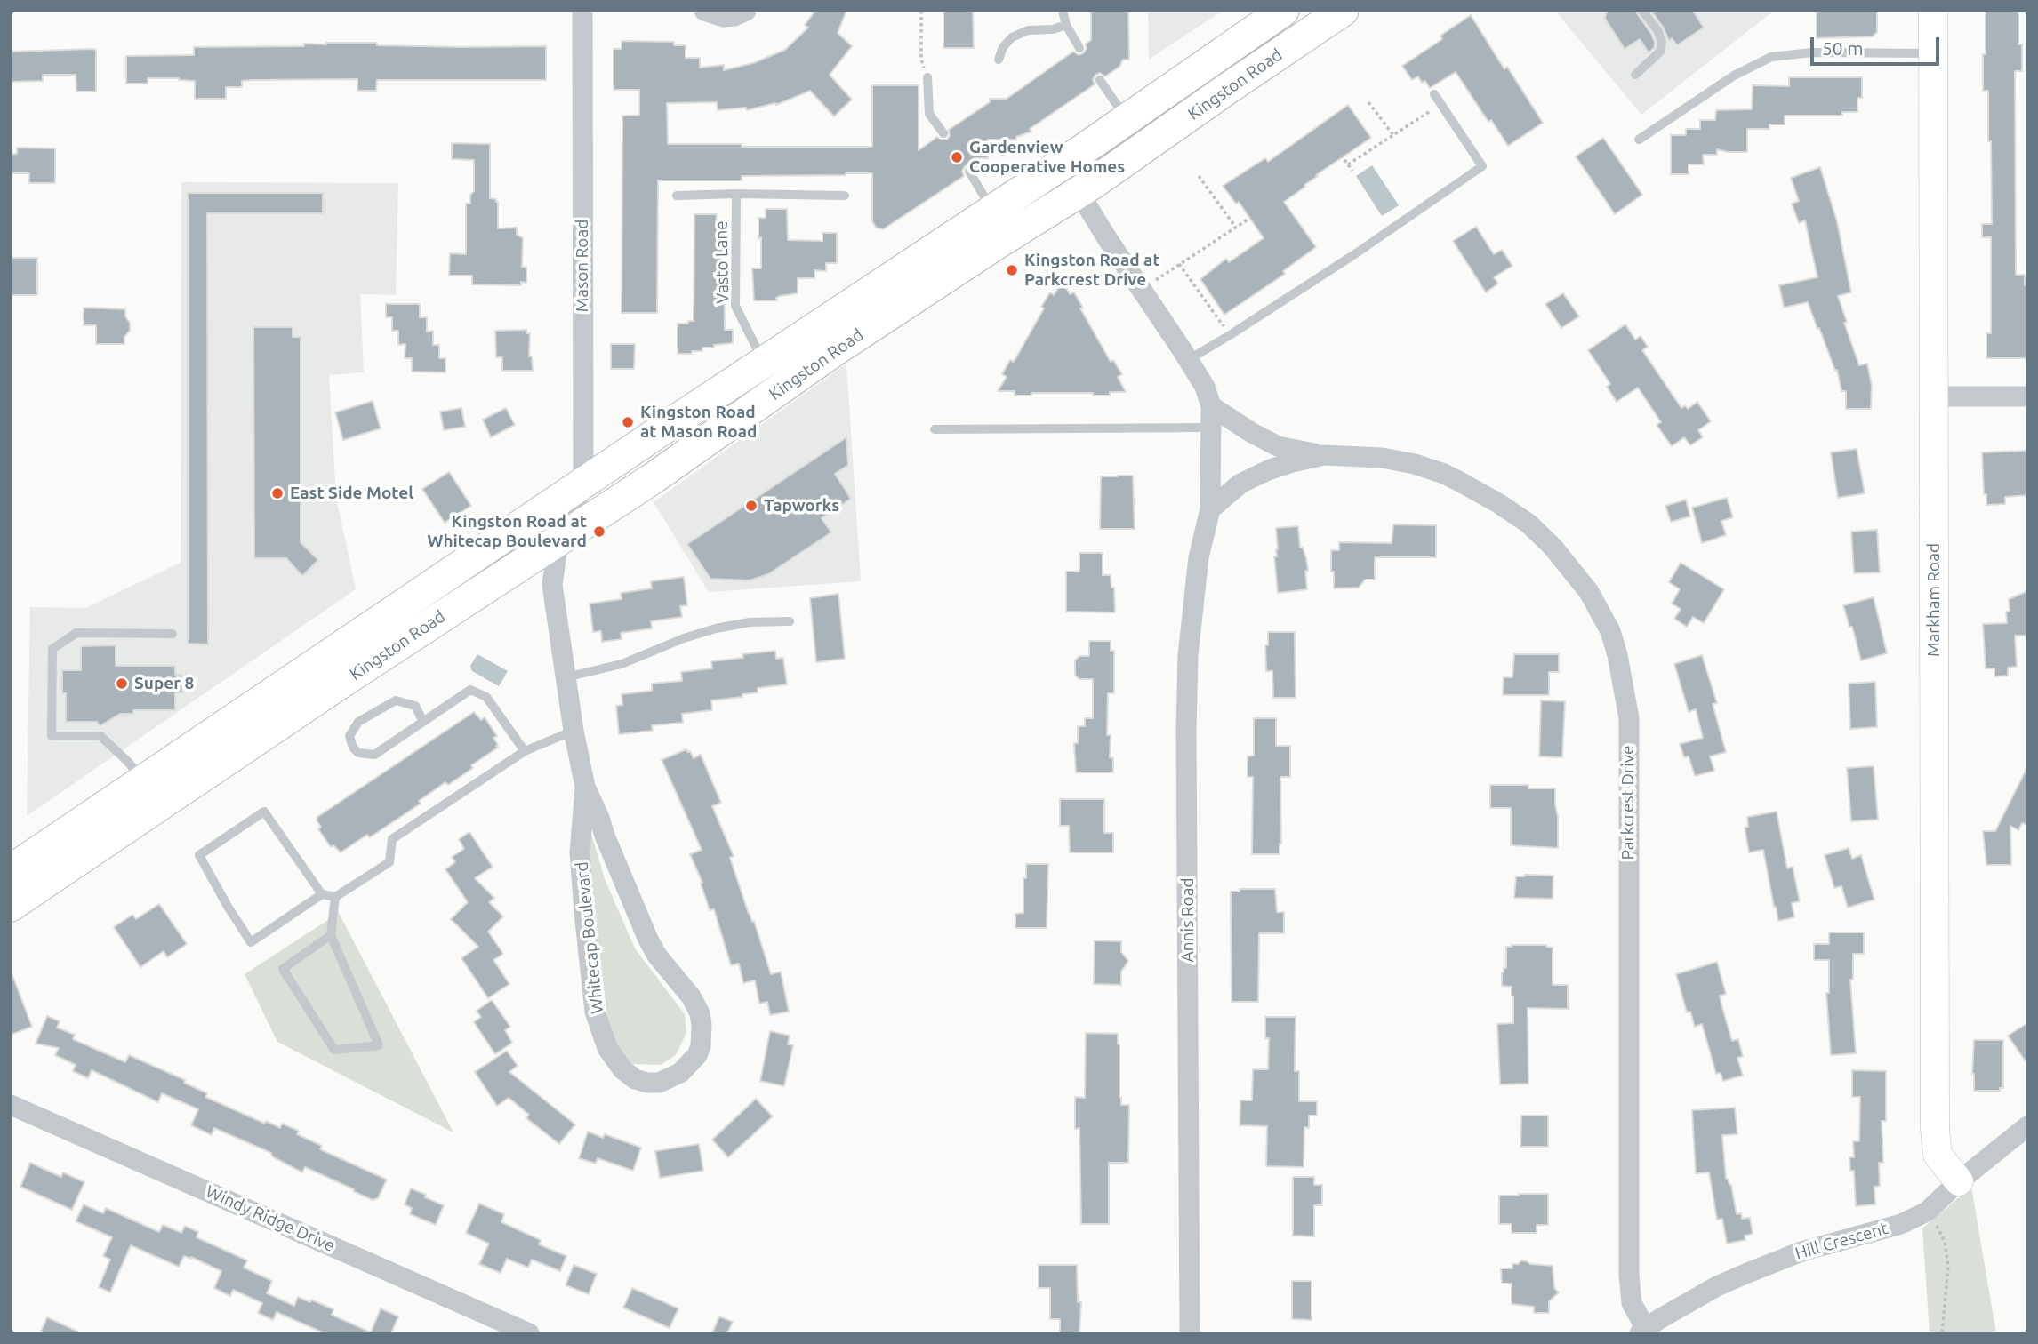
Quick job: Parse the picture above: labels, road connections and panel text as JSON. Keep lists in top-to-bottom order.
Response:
{
  "streets": {
    "main road": ["Kingston Road"],
    "street": [
      "Mason Road",
      "Markham Road",
      "Parkcrest Drive",
      "Annis Road",
      "Whitecap Boulevard",
      "Windy Ridge Drive",
      "Hill Crescent"
    ],
    "lane": ["Vasto Lane"]
  },
  "crossings": [
    ["Kingston Road", "Vasto Lane"],
    ["Kingston Road", "Mason Road"],
    ["Kingston Road", "Whitecap Boulevard"],
    ["Mason Road", "Whitecap Boulevard"],
    ["Markham Road", "Hill Crescent"],
    ["Parkcrest Drive", "Annis Road"],
    ["Parkcrest Drive", "Hill Crescent"]
  ],
  "places": [
    "Gardenview Cooperative Homes",
    "Kingston Road at Parkcrest Drive",
    "Kingston Road at Mason Road",
    "East Side Motel",
    "Tapworks",
    "Kingston Road at Whitecap Boulevard",
    "Super 8"
  ],
  "scale_bar": "50 m"
}
